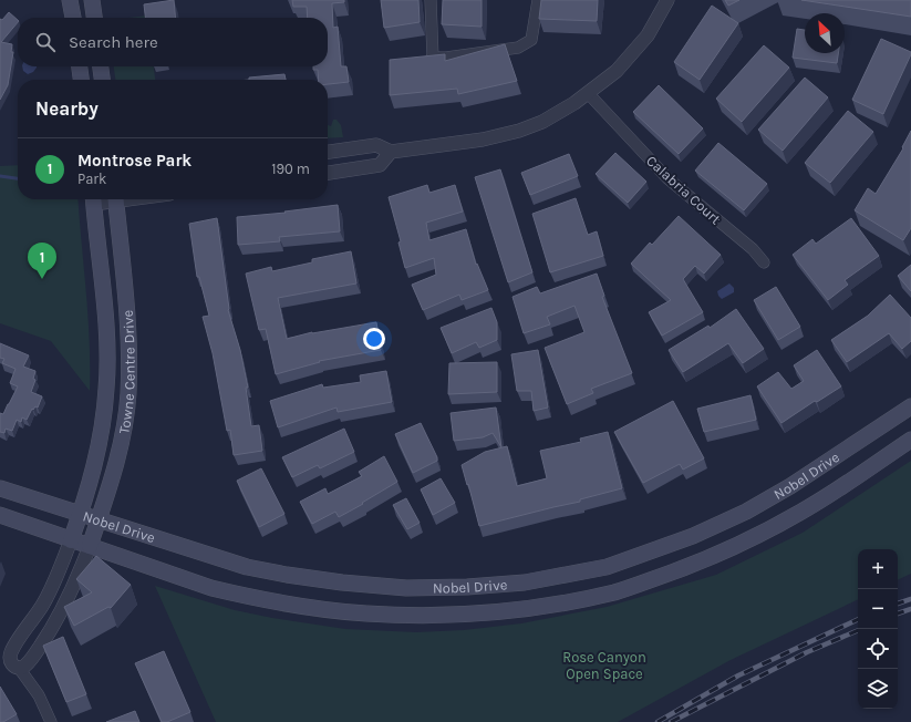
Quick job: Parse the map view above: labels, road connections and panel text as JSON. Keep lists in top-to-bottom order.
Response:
{
  "streets": {
    "main road": ["Towne Centre Drive", "Nobel Drive"],
    "street": ["Calabria Court"]
  },
  "crossings": [
    ["Towne Centre Drive", "Nobel Drive"]
  ],
  "parks": ["Rose Canyon Open Space"],
  "north": "top left",
  "page": {
    "search": "Search here",
    "heading": "Nearby",
    "list": [
      {
        "mark": "1",
        "name": "Montrose Park",
        "note": "Park",
        "value": "190 m"
      }
    ],
    "pins": "1",
    "map_buttons": ["+", "−"]
  }
}
